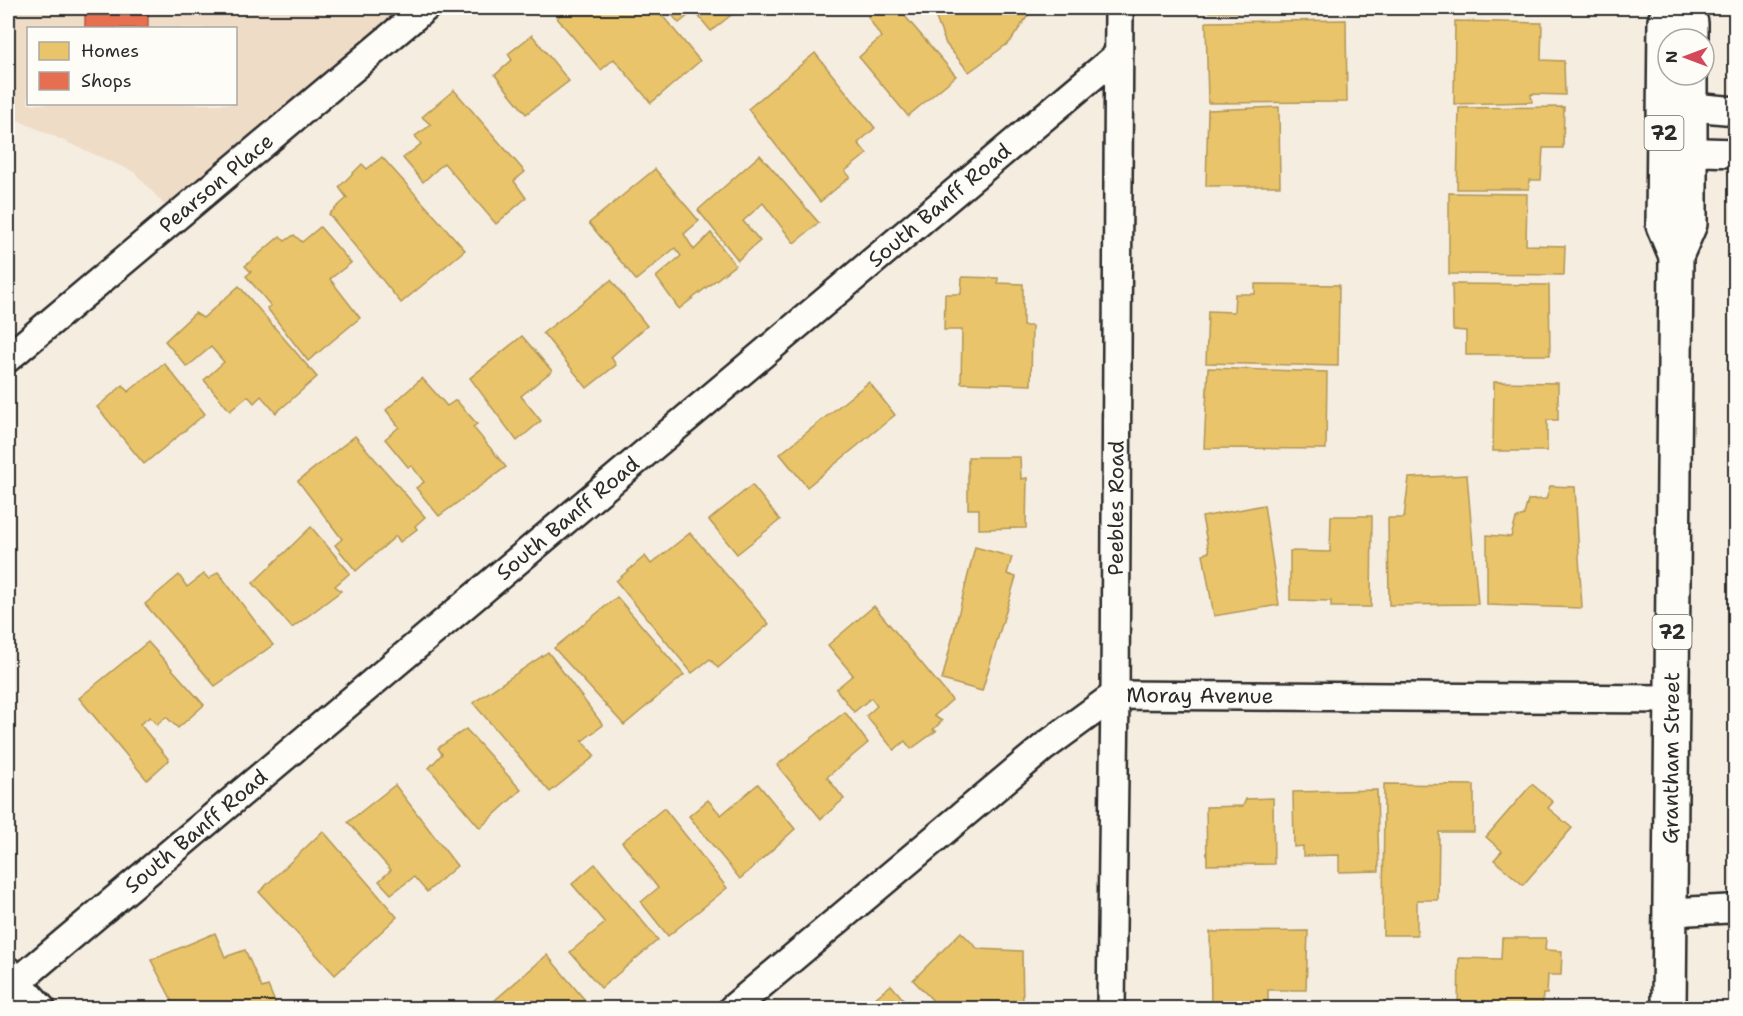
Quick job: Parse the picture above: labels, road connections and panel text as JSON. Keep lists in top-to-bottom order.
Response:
{
  "streets": {
    "main road": ["72", "Grantham Street"],
    "street": [
      "Pearson Place",
      "South Banff Road",
      "Peebles Road",
      "Moray Avenue"
    ]
  },
  "crossings": [
    ["South Banff Road", "Peebles Road"],
    ["Peebles Road", "Moray Avenue"],
    ["Moray Avenue", "Grantham Street"]
  ],
  "legend": ["Homes", "Shops"],
  "north": "left"
}
